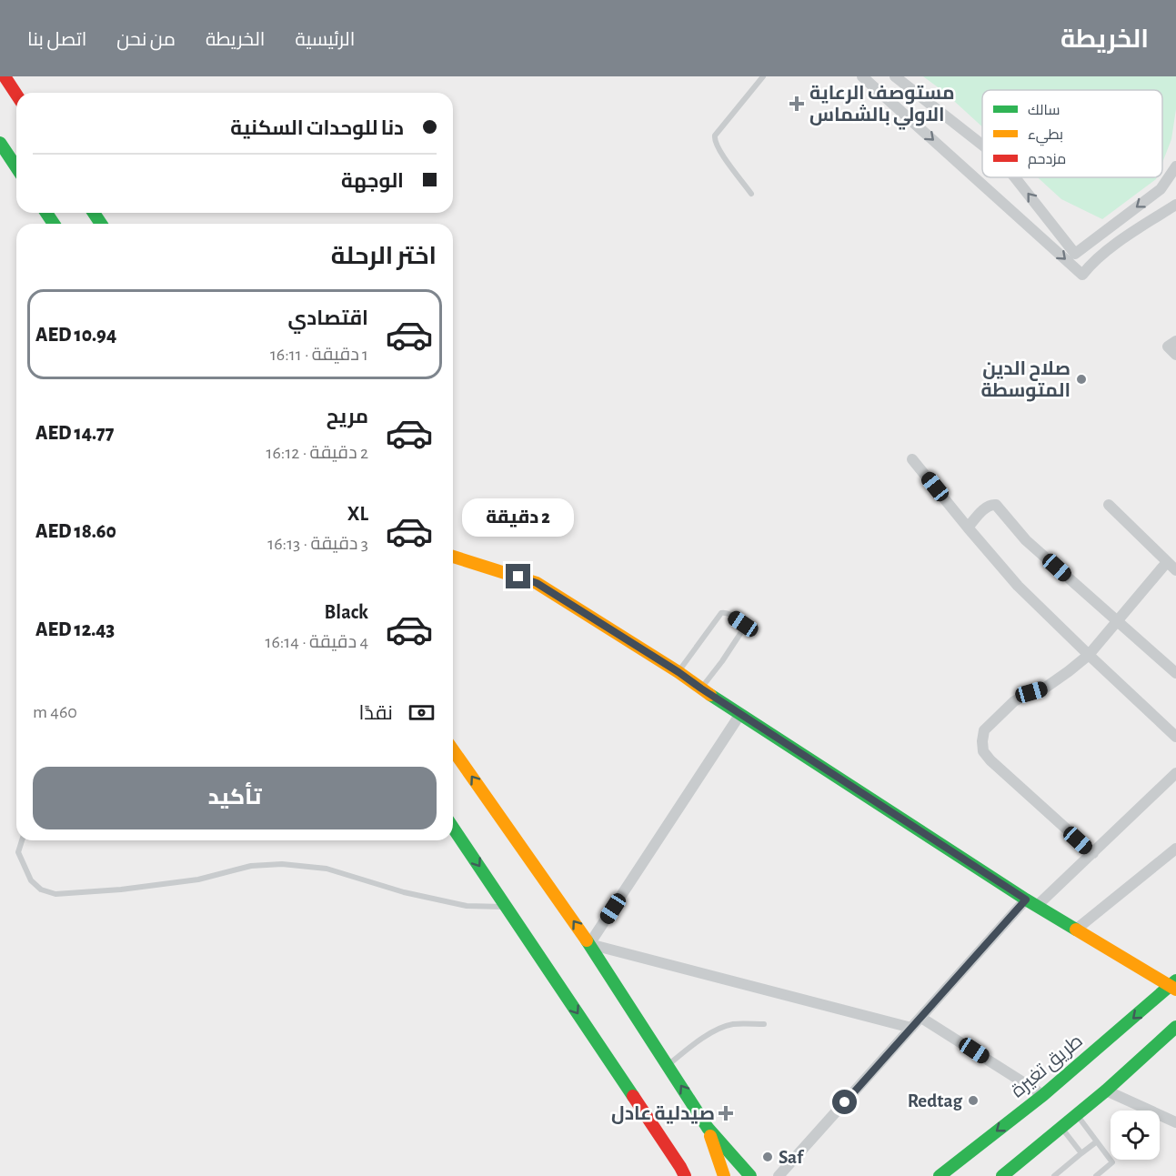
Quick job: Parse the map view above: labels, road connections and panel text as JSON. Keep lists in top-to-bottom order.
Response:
{
  "streets": {
    "street": ["طريق تغيرة"]
  },
  "places": {
    "health": ["مستوصف الرعاية الاولي بالشماس", "صيدلية عادل"],
    "other": ["صلاح الدين المتوسطة", "Redtag", "Saf"]
  },
  "legend": ["سالك", "بطيء", "مزدحم"],
  "page": {
    "header": "الخريطة",
    "nav": [
      "الرئيسية",
      "الخريطة",
      "من نحن",
      "اتصل بنا"
    ],
    "banner": ["دنا للوحدات السكنية", "الوجهة"],
    "heading": "اختر الرحلة",
    "list": [
      {
        "name": "اقتصادي",
        "note": "1 دقيقة · 16:11",
        "value": "AED 10.94"
      },
      {
        "name": "مريح",
        "note": "2 دقيقة · 16:12",
        "value": "AED 14.77"
      },
      {
        "name": "XL",
        "note": "3 دقيقة · 16:13",
        "value": "AED 18.60"
      },
      {
        "name": "Black",
        "note": "4 دقيقة · 16:14",
        "value": "AED 12.43"
      }
    ],
    "bubble": "2 دقيقة",
    "pay": ["نقدًا", "460 m"],
    "buttons": "تأكيد"
  }
}
